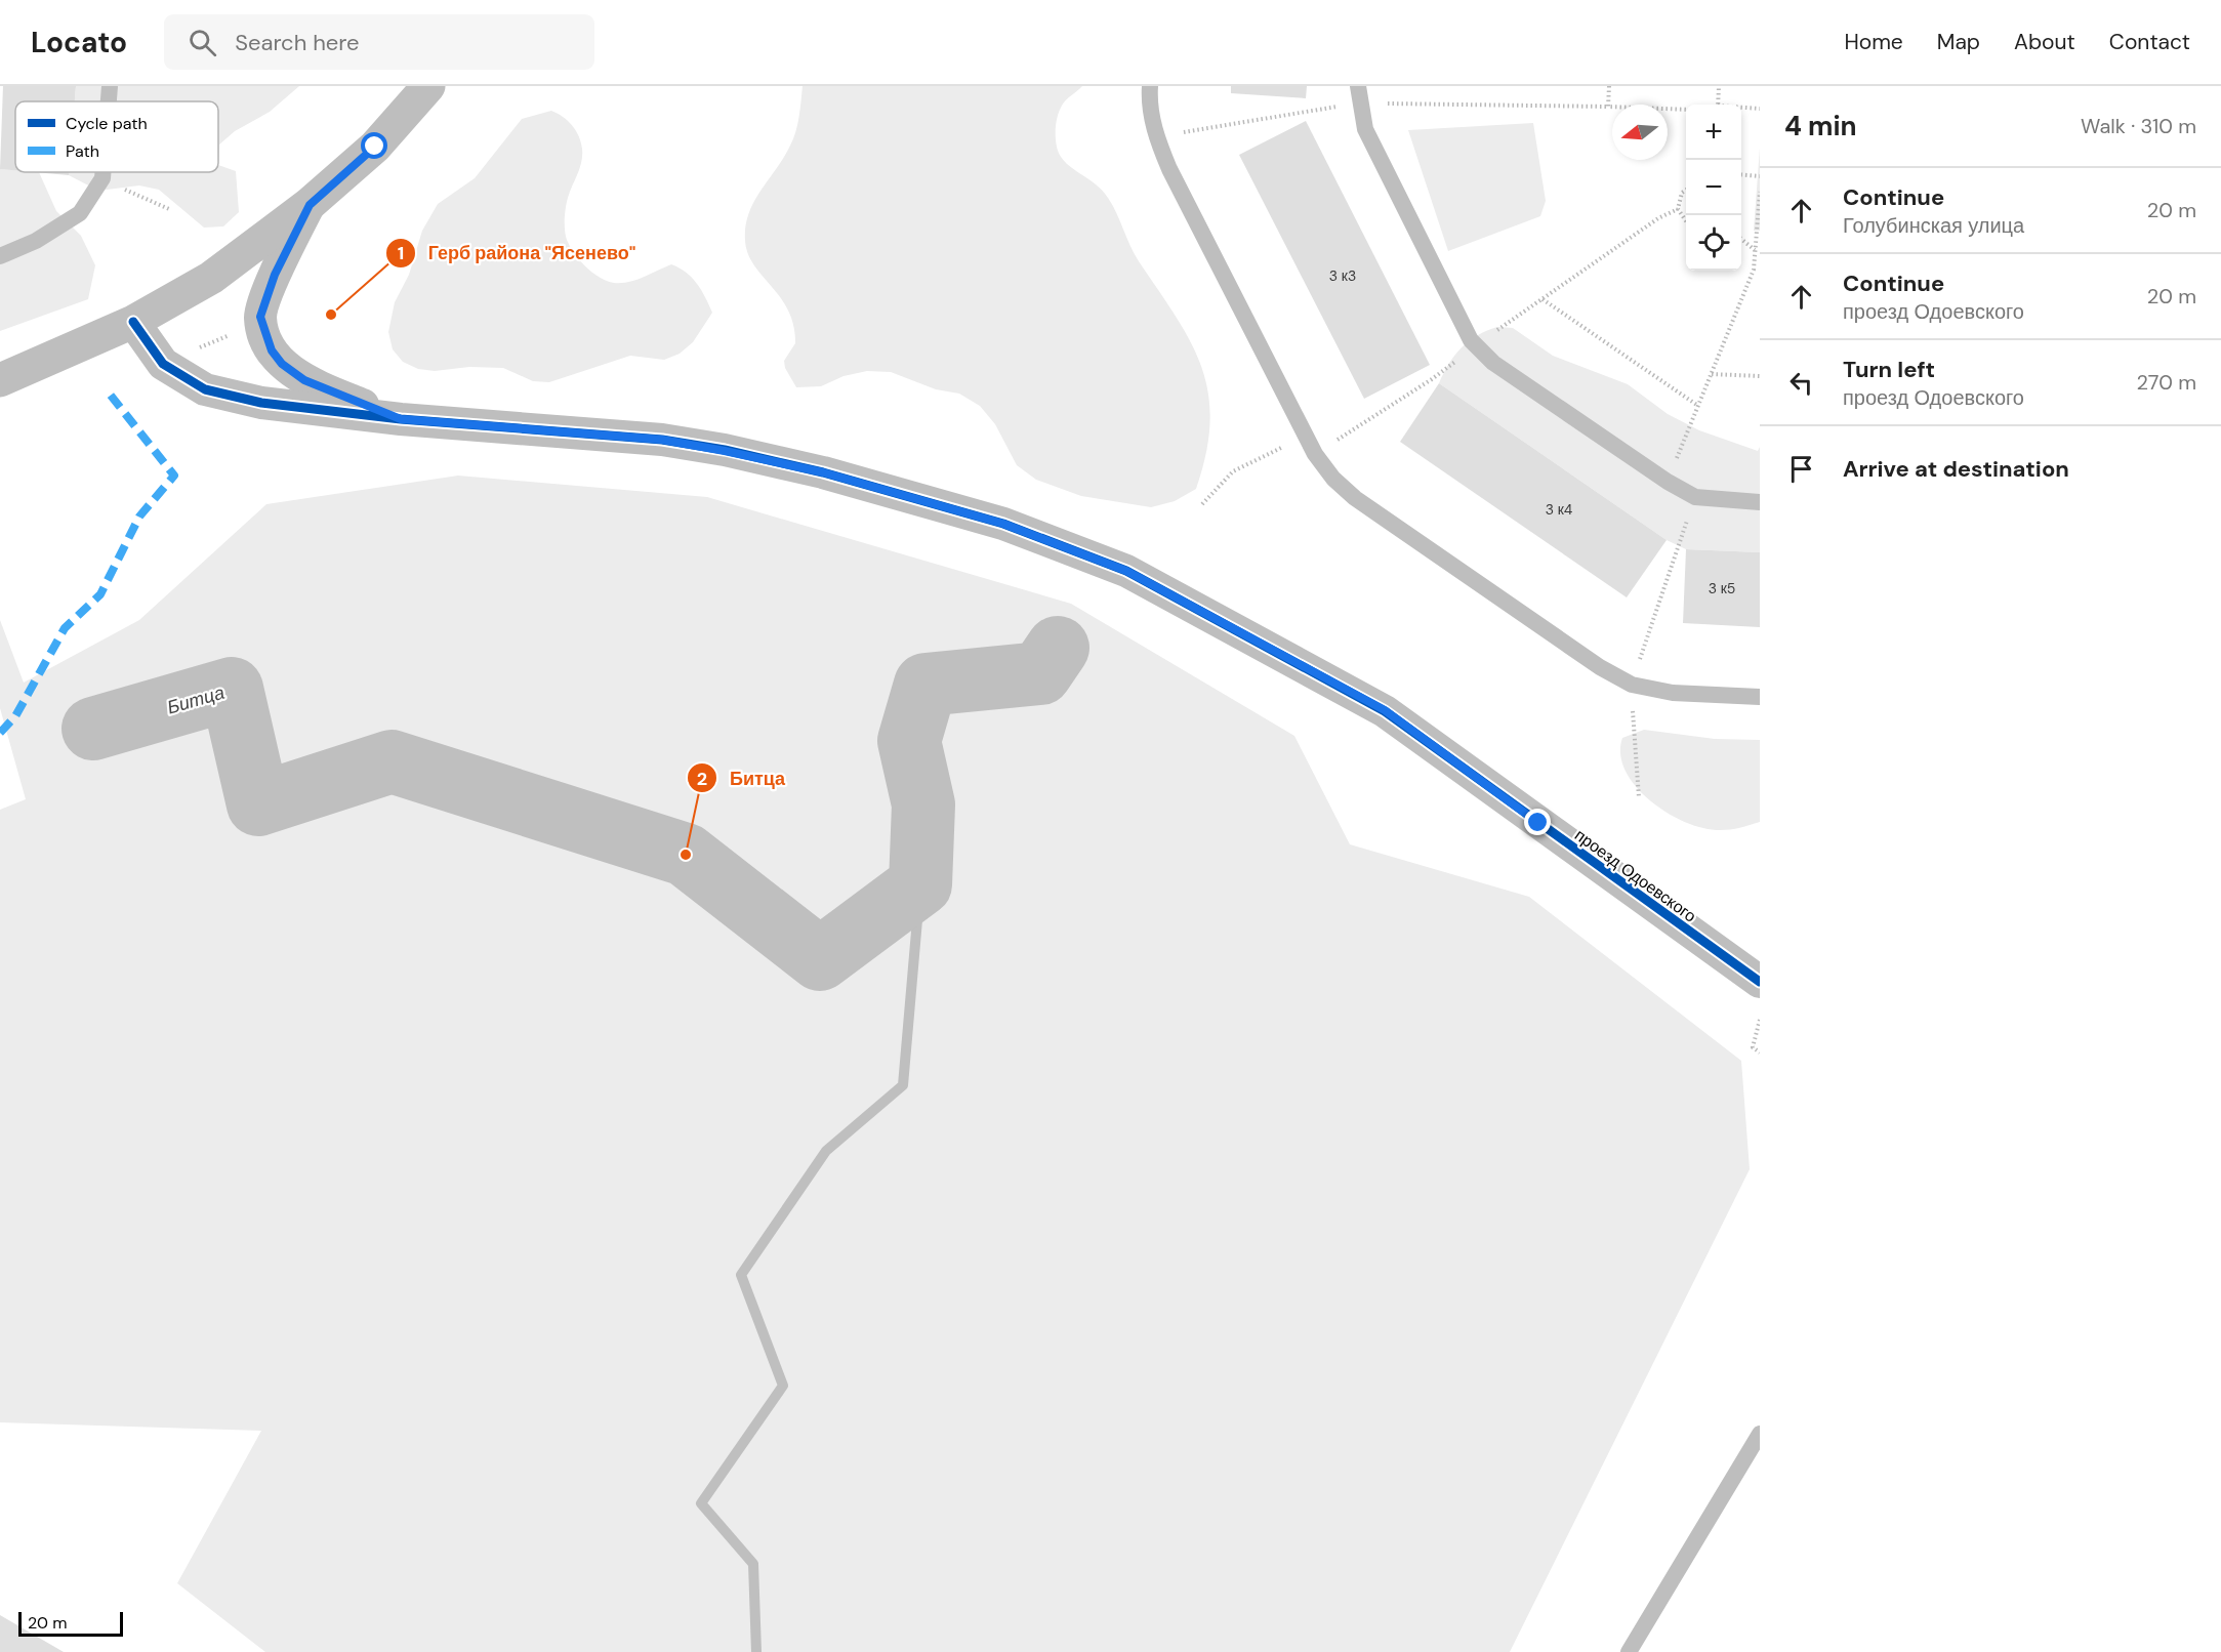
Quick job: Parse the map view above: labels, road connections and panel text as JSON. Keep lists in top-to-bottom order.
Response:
{
  "streets": {
    "street": ["проезд Одоевского"]
  },
  "water": ["Битца"],
  "places": ["Герб района \"Ясенево\"", "Битца"],
  "house_numbers": ["3 к3", "3 к4", "3 к5"],
  "legend": ["Cycle path", "Path"],
  "scale_bar": "20 m",
  "north": "left",
  "page": {
    "header": "Locato",
    "search": "Search here",
    "nav": [
      "Home",
      "Map",
      "About",
      "Contact"
    ],
    "heading": ["4 min", "Walk · 310 m"],
    "map_buttons": ["+", "−"],
    "list": [
      ["Continue", "Голубинская улица", "20 m"],
      ["Continue", "проезд Одоевского", "20 m"],
      ["Turn left", "проезд Одоевского", "270 m"],
      "Arrive at destination"
    ],
    "scale": "20 m"
  }
}
